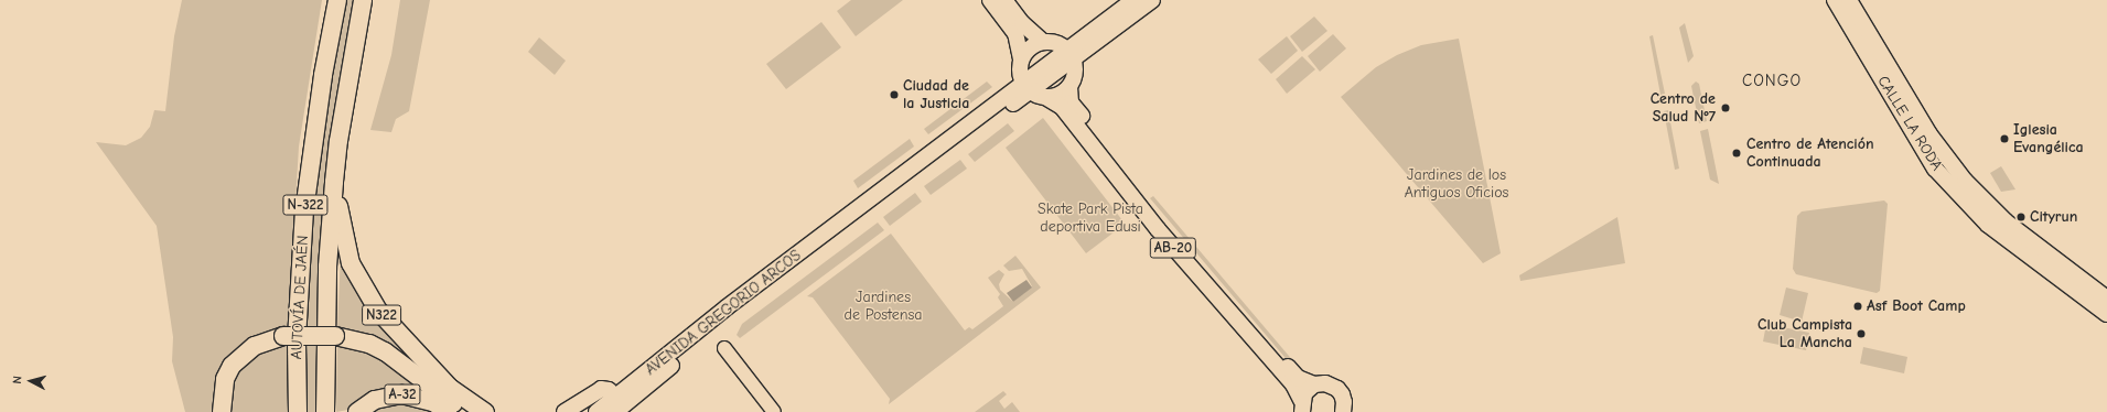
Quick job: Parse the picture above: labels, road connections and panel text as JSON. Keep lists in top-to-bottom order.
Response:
{
  "streets": {
    "highway": [
      "N-322",
      "AUTOVÍA DE JAÉN",
      "N322",
      "A-32"
    ],
    "main road": ["CALLE LA RODA", "AB-20", "AVENIDA GREGORIO ARCOS"]
  },
  "crossings": [
    ["AUTOVÍA DE JAÉN", "N322"]
  ],
  "districts": ["CONGO"],
  "parks": ["Jardines de los Antiguos Oficios", "Skate Park Pista deportiva Edusi", "Jardines de Postensa"],
  "places": [
    "Ciudad de la Justicia",
    "Centro de Salud Nº7",
    "Iglesia Evangélica",
    "Centro de Atención Continuada",
    "Cityrun",
    "Asf Boot Camp",
    "Club Campista La Mancha"
  ],
  "north": "left"
}
